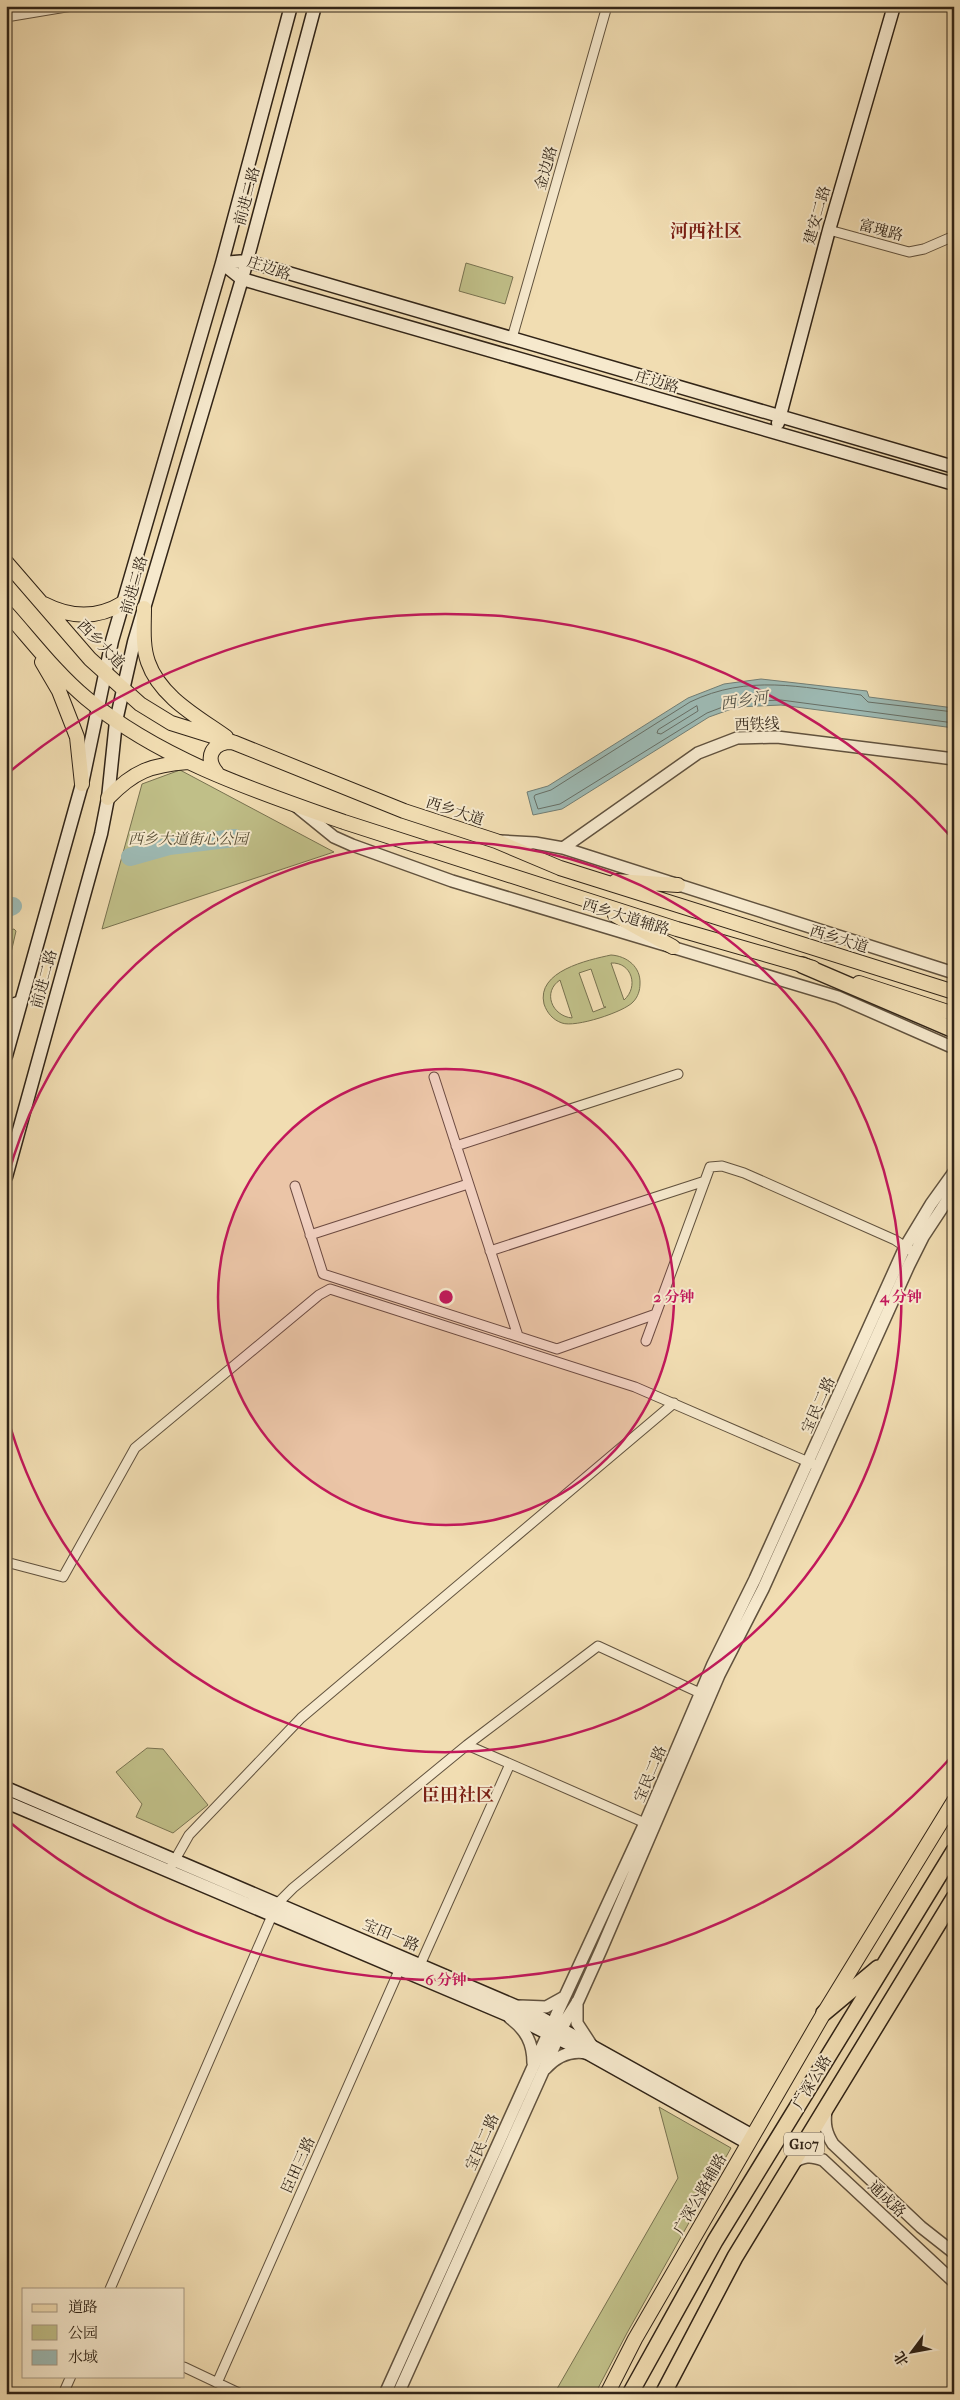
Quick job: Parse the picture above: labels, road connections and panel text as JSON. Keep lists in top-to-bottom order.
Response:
{
  "streets": {
    "highway": ["广深公路", "G107"],
    "main road": [
      "前进二路",
      "建安二路",
      "庄边路",
      "西乡大道",
      "宝田一路",
      "广深公路辅路"
    ],
    "street": [
      "金边路",
      "富瑰路",
      "西铁线",
      "西乡大道辅路",
      "宝民二路",
      "臣田三路",
      "通成路"
    ]
  },
  "crossings": [
    ["金边路", "庄边路"],
    ["前进二路", "庄边路"],
    ["前进二路", "西乡大道"],
    ["建安二路", "富瑰路"],
    ["建安二路", "庄边路"],
    ["宝民二路", "宝田一路"],
    ["宝田一路", "臣田三路"],
    ["宝田一路", "广深公路辅路"],
    ["广深公路", "通成路"]
  ],
  "districts": ["河西社区", "臣田社区"],
  "water": ["西乡河"],
  "parks": ["西乡大道街心公园"],
  "legend": ["道路", "公园", "水域"],
  "north": "bottom left",
  "rings": ["2 分钟", "4 分钟", "6 分钟"]
}
